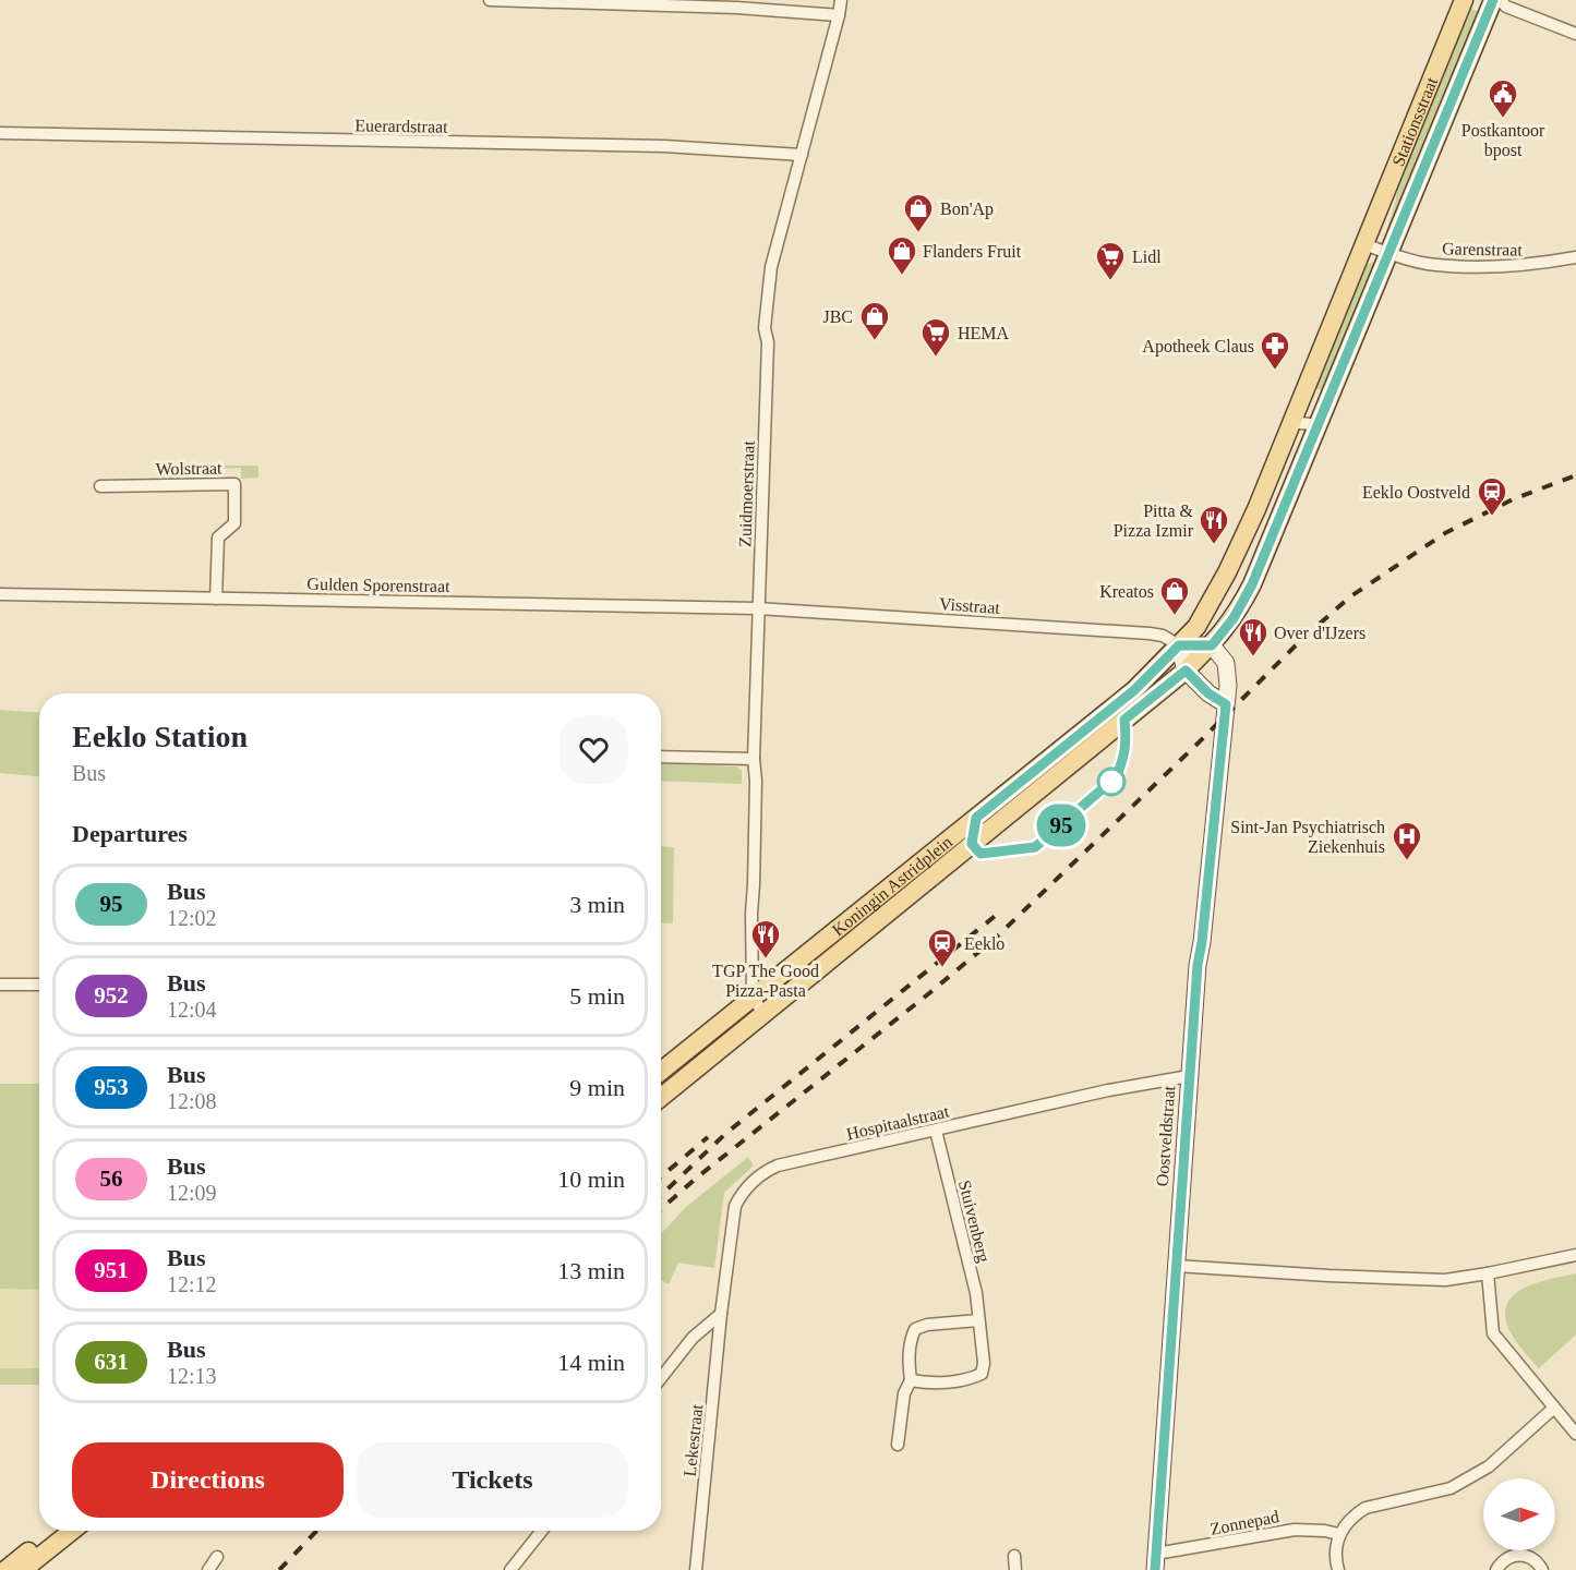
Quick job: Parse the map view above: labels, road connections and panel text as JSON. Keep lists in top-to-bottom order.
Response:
{
  "streets": {
    "main road": ["Stationsstraat", "Koningin Astridplein"],
    "street": [
      "Euerardstraat",
      "Garenstraat",
      "Wolstraat",
      "Zuidmoerstraat",
      "Gulden Sporenstraat",
      "Visstraat",
      "Hospitaalstraat",
      "Oostveldstraat",
      "Stuivenberg",
      "Lekestraat",
      "Zonnepad"
    ]
  },
  "crossings": [
    ["Stationsstraat", "Garenstraat"],
    ["Stationsstraat", "Visstraat"],
    ["Stationsstraat", "Koningin Astridplein"],
    ["Stationsstraat", "Oostveldstraat"],
    ["Euerardstraat", "Zuidmoerstraat"],
    ["Wolstraat", "Gulden Sporenstraat"],
    ["Zuidmoerstraat", "Gulden Sporenstraat"],
    ["Zuidmoerstraat", "Visstraat"],
    ["Zuidmoerstraat", "Koningin Astridplein"],
    ["Gulden Sporenstraat", "Visstraat"],
    ["Visstraat", "Koningin Astridplein"],
    ["Koningin Astridplein", "Oostveldstraat"],
    ["Hospitaalstraat", "Oostveldstraat"],
    ["Hospitaalstraat", "Stuivenberg"],
    ["Hospitaalstraat", "Lekestraat"],
    ["Oostveldstraat", "Zonnepad"]
  ],
  "places": {
    "public building": ["Postkantoor bpost"],
    "shop": [
      "Bon'Ap",
      "Flanders Fruit",
      "JBC",
      "Kreatos"
    ],
    "supermarket": ["Lidl", "HEMA"],
    "pharmacy": ["Apotheek Claus"],
    "station": ["Eeklo Oostveld", "Eeklo"],
    "restaurant": ["Pitta & Pizza Izmir", "Over d'IJzers", "TGP The Good Pizza-Pasta"],
    "hospital": ["Sint-Jan Psychiatrisch Ziekenhuis"]
  },
  "lines": ["bus line 95"],
  "north": "right",
  "page": {
    "on_map": "95",
    "heading": [
      ["Eeklo Station", "Bus"],
      "Departures"
    ],
    "list": [
      {
        "mark": "95",
        "name": "Bus",
        "note": "12:02",
        "value": "3 min"
      },
      {
        "mark": "952",
        "name": "Bus",
        "note": "12:04",
        "value": "5 min"
      },
      {
        "mark": "953",
        "name": "Bus",
        "note": "12:08",
        "value": "9 min"
      },
      {
        "mark": "56",
        "name": "Bus",
        "note": "12:09",
        "value": "10 min"
      },
      {
        "mark": "951",
        "name": "Bus",
        "note": "12:12",
        "value": "13 min"
      },
      {
        "mark": "631",
        "name": "Bus",
        "note": "12:13",
        "value": "14 min"
      }
    ],
    "buttons": ["Directions", "Tickets"]
  }
}
